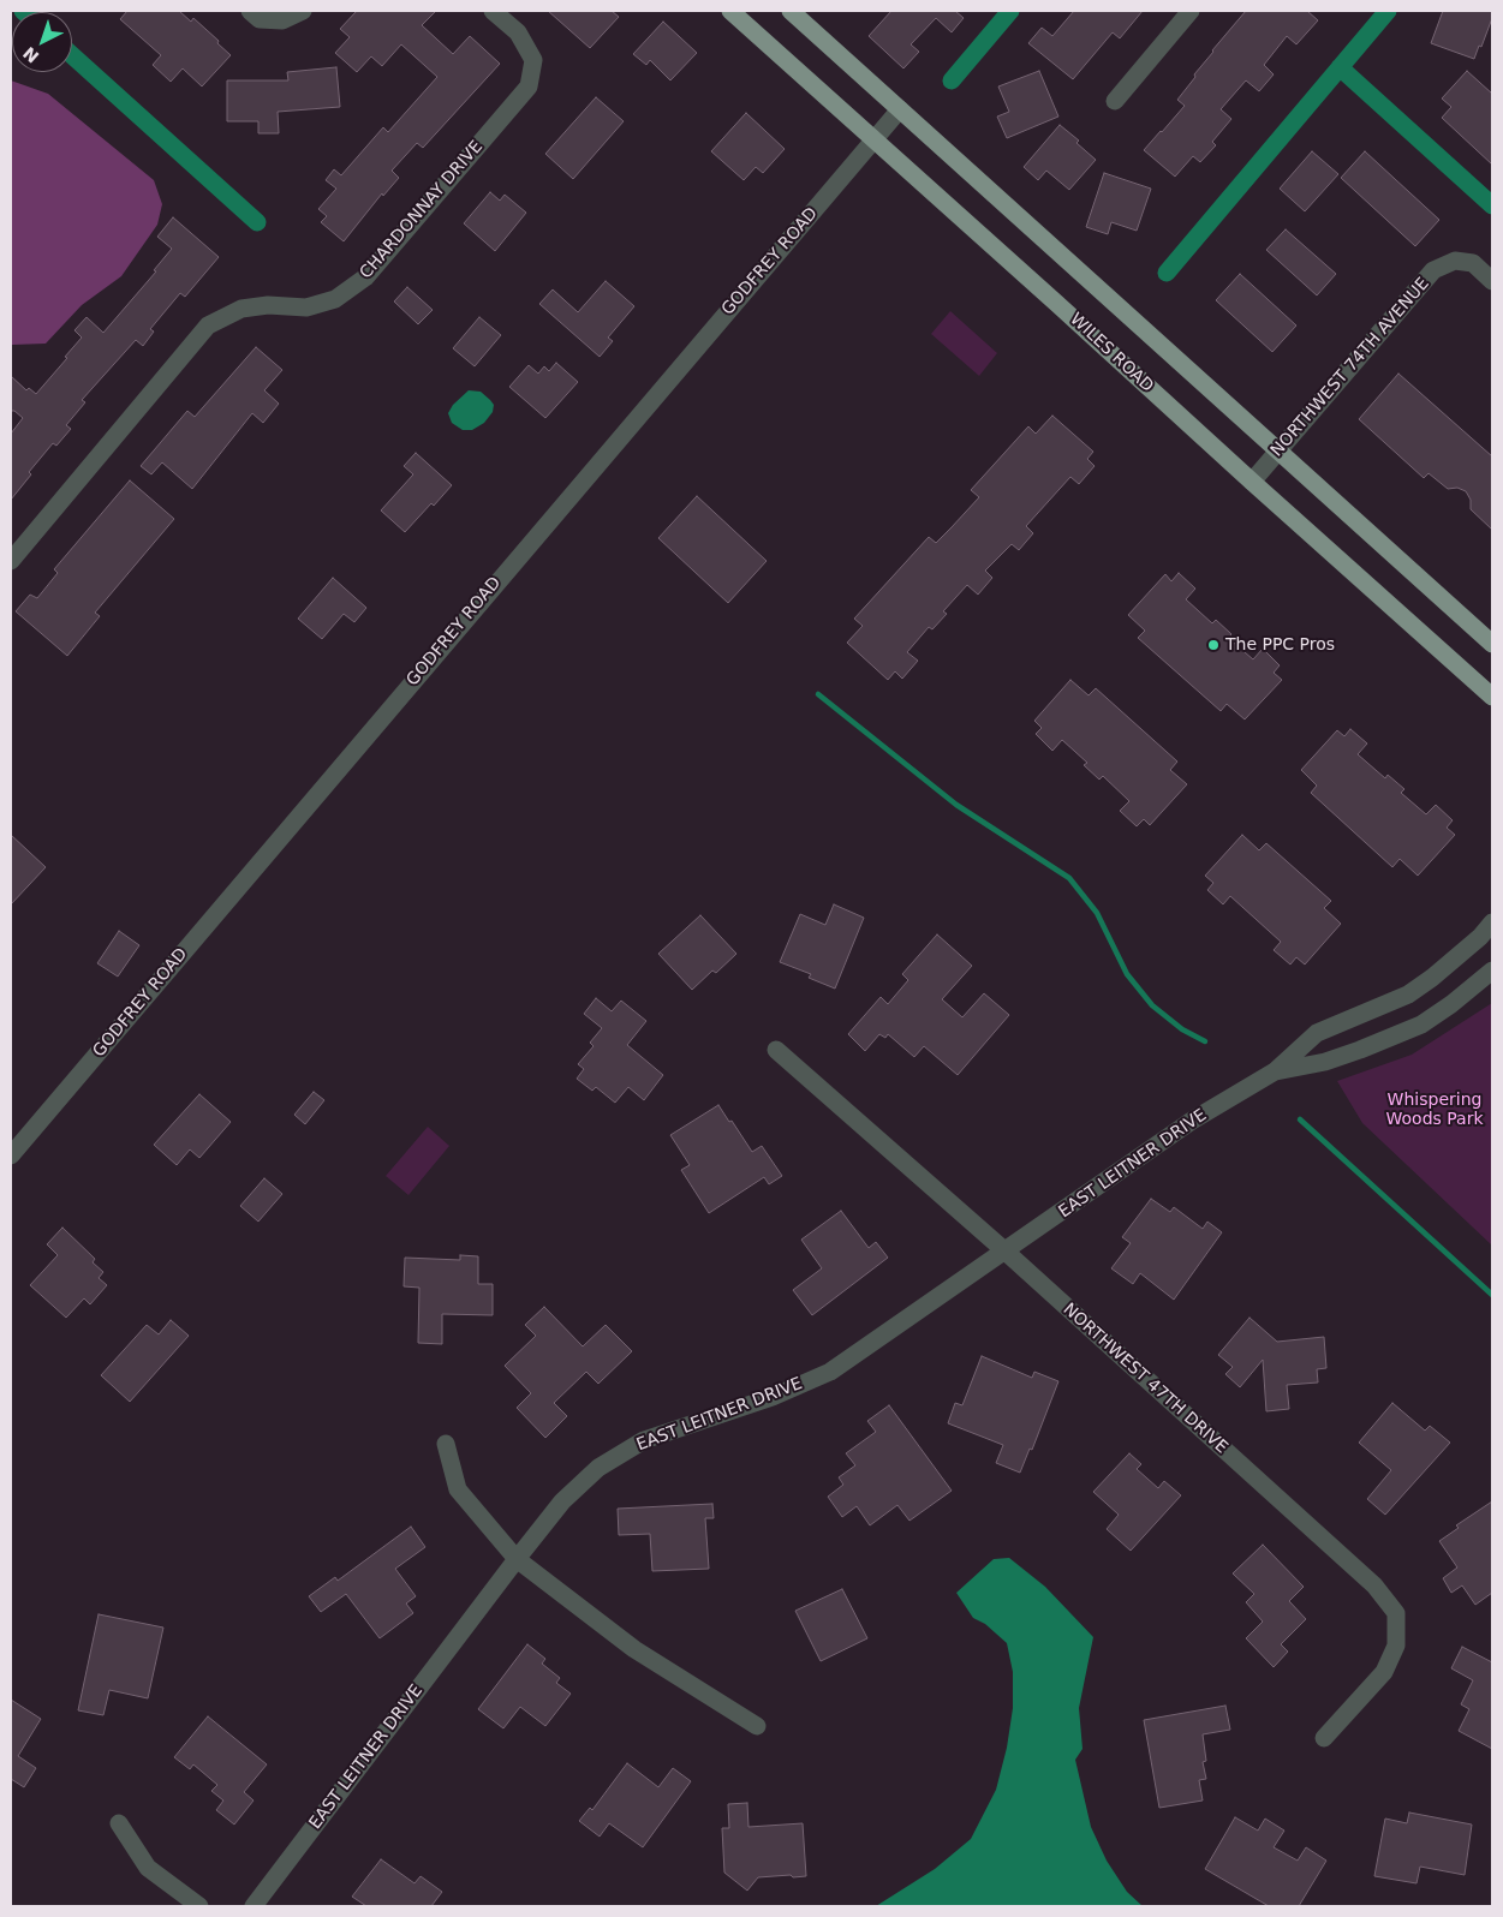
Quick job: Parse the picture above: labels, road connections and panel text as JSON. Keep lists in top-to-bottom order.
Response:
{
  "streets": {
    "main road": ["WILES ROAD"],
    "street": [
      "CHARDONNAY DRIVE",
      "GODFREY ROAD",
      "NORTHWEST 74TH AVENUE",
      "EAST LEITNER DRIVE",
      "NORTHWEST 47TH DRIVE"
    ]
  },
  "crossings": [
    ["GODFREY ROAD", "WILES ROAD"],
    ["WILES ROAD", "NORTHWEST 74TH AVENUE"],
    ["EAST LEITNER DRIVE", "NORTHWEST 47TH DRIVE"]
  ],
  "parks": ["Whispering Woods Park"],
  "places": ["The PPC Pros"],
  "north": "bottom left"
}
